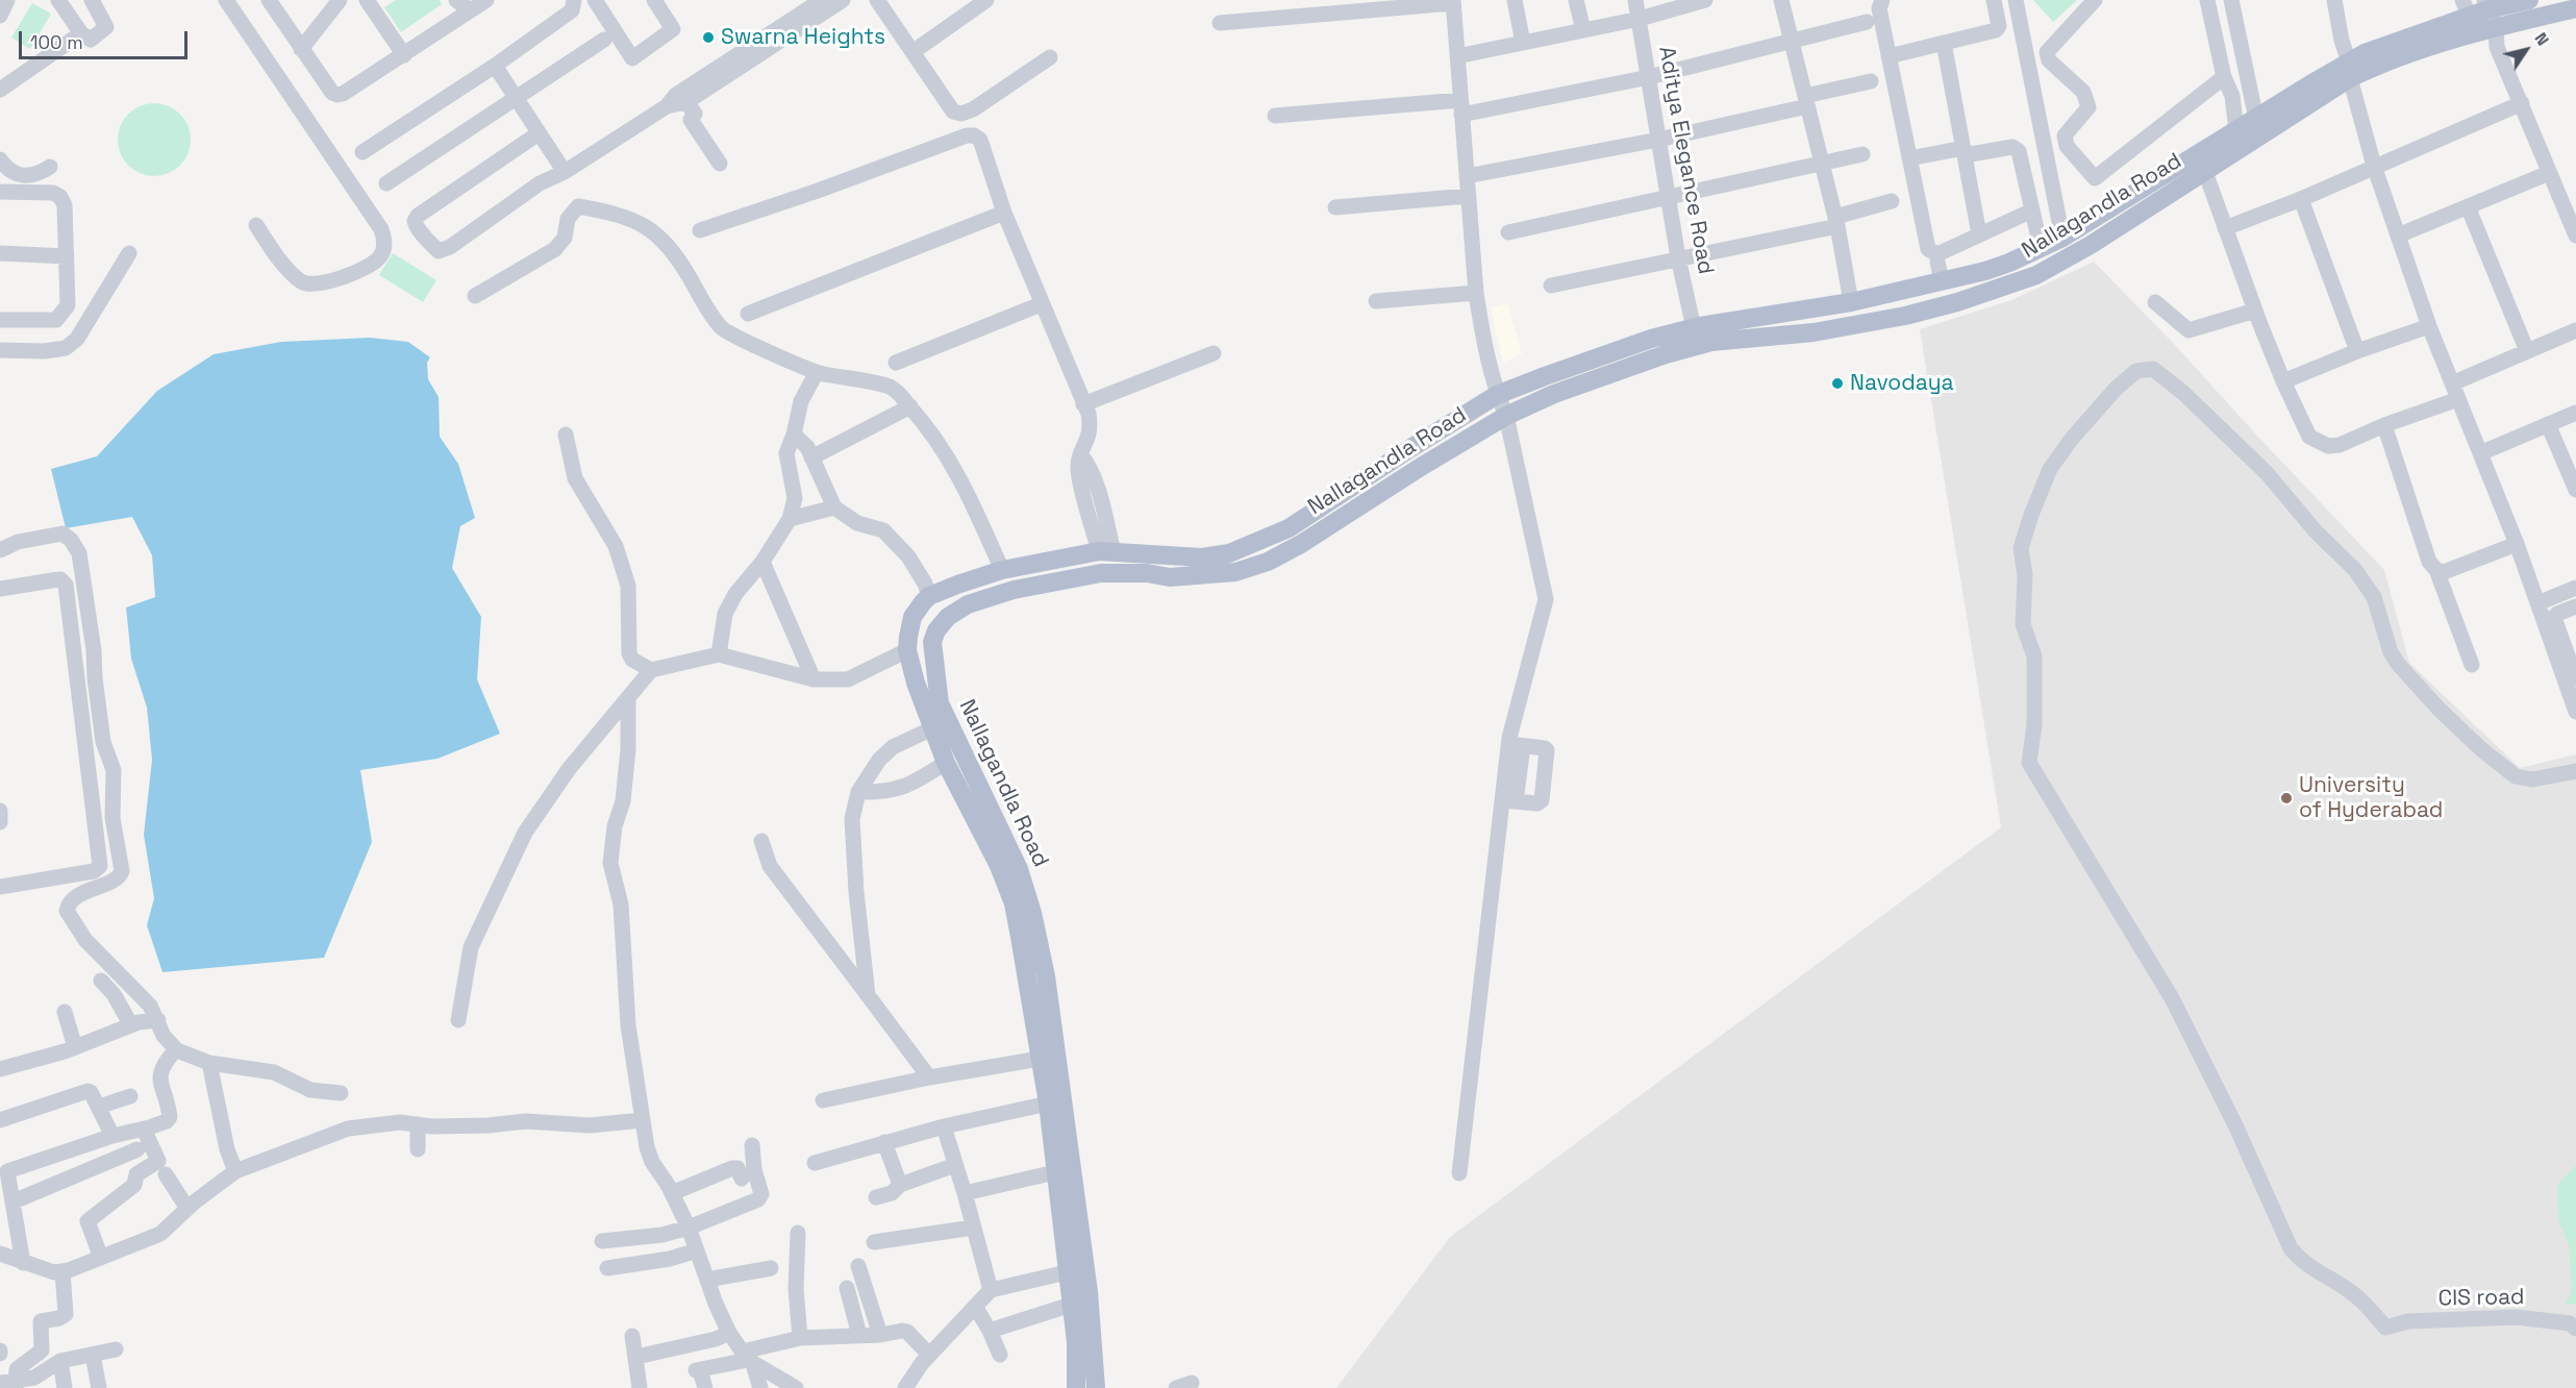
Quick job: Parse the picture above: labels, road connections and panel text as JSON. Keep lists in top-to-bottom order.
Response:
{
  "streets": {
    "main road": ["Nallagandla Road"],
    "street": ["Aditya Elegance Road", "CIS road"]
  },
  "crossings": [
    ["Aditya Elegance Road", "Nallagandla Road"]
  ],
  "places": ["Swarna Heights", "Navodaya", "University of Hyderabad"],
  "scale_bar": "100 m",
  "north": "top right"
}
